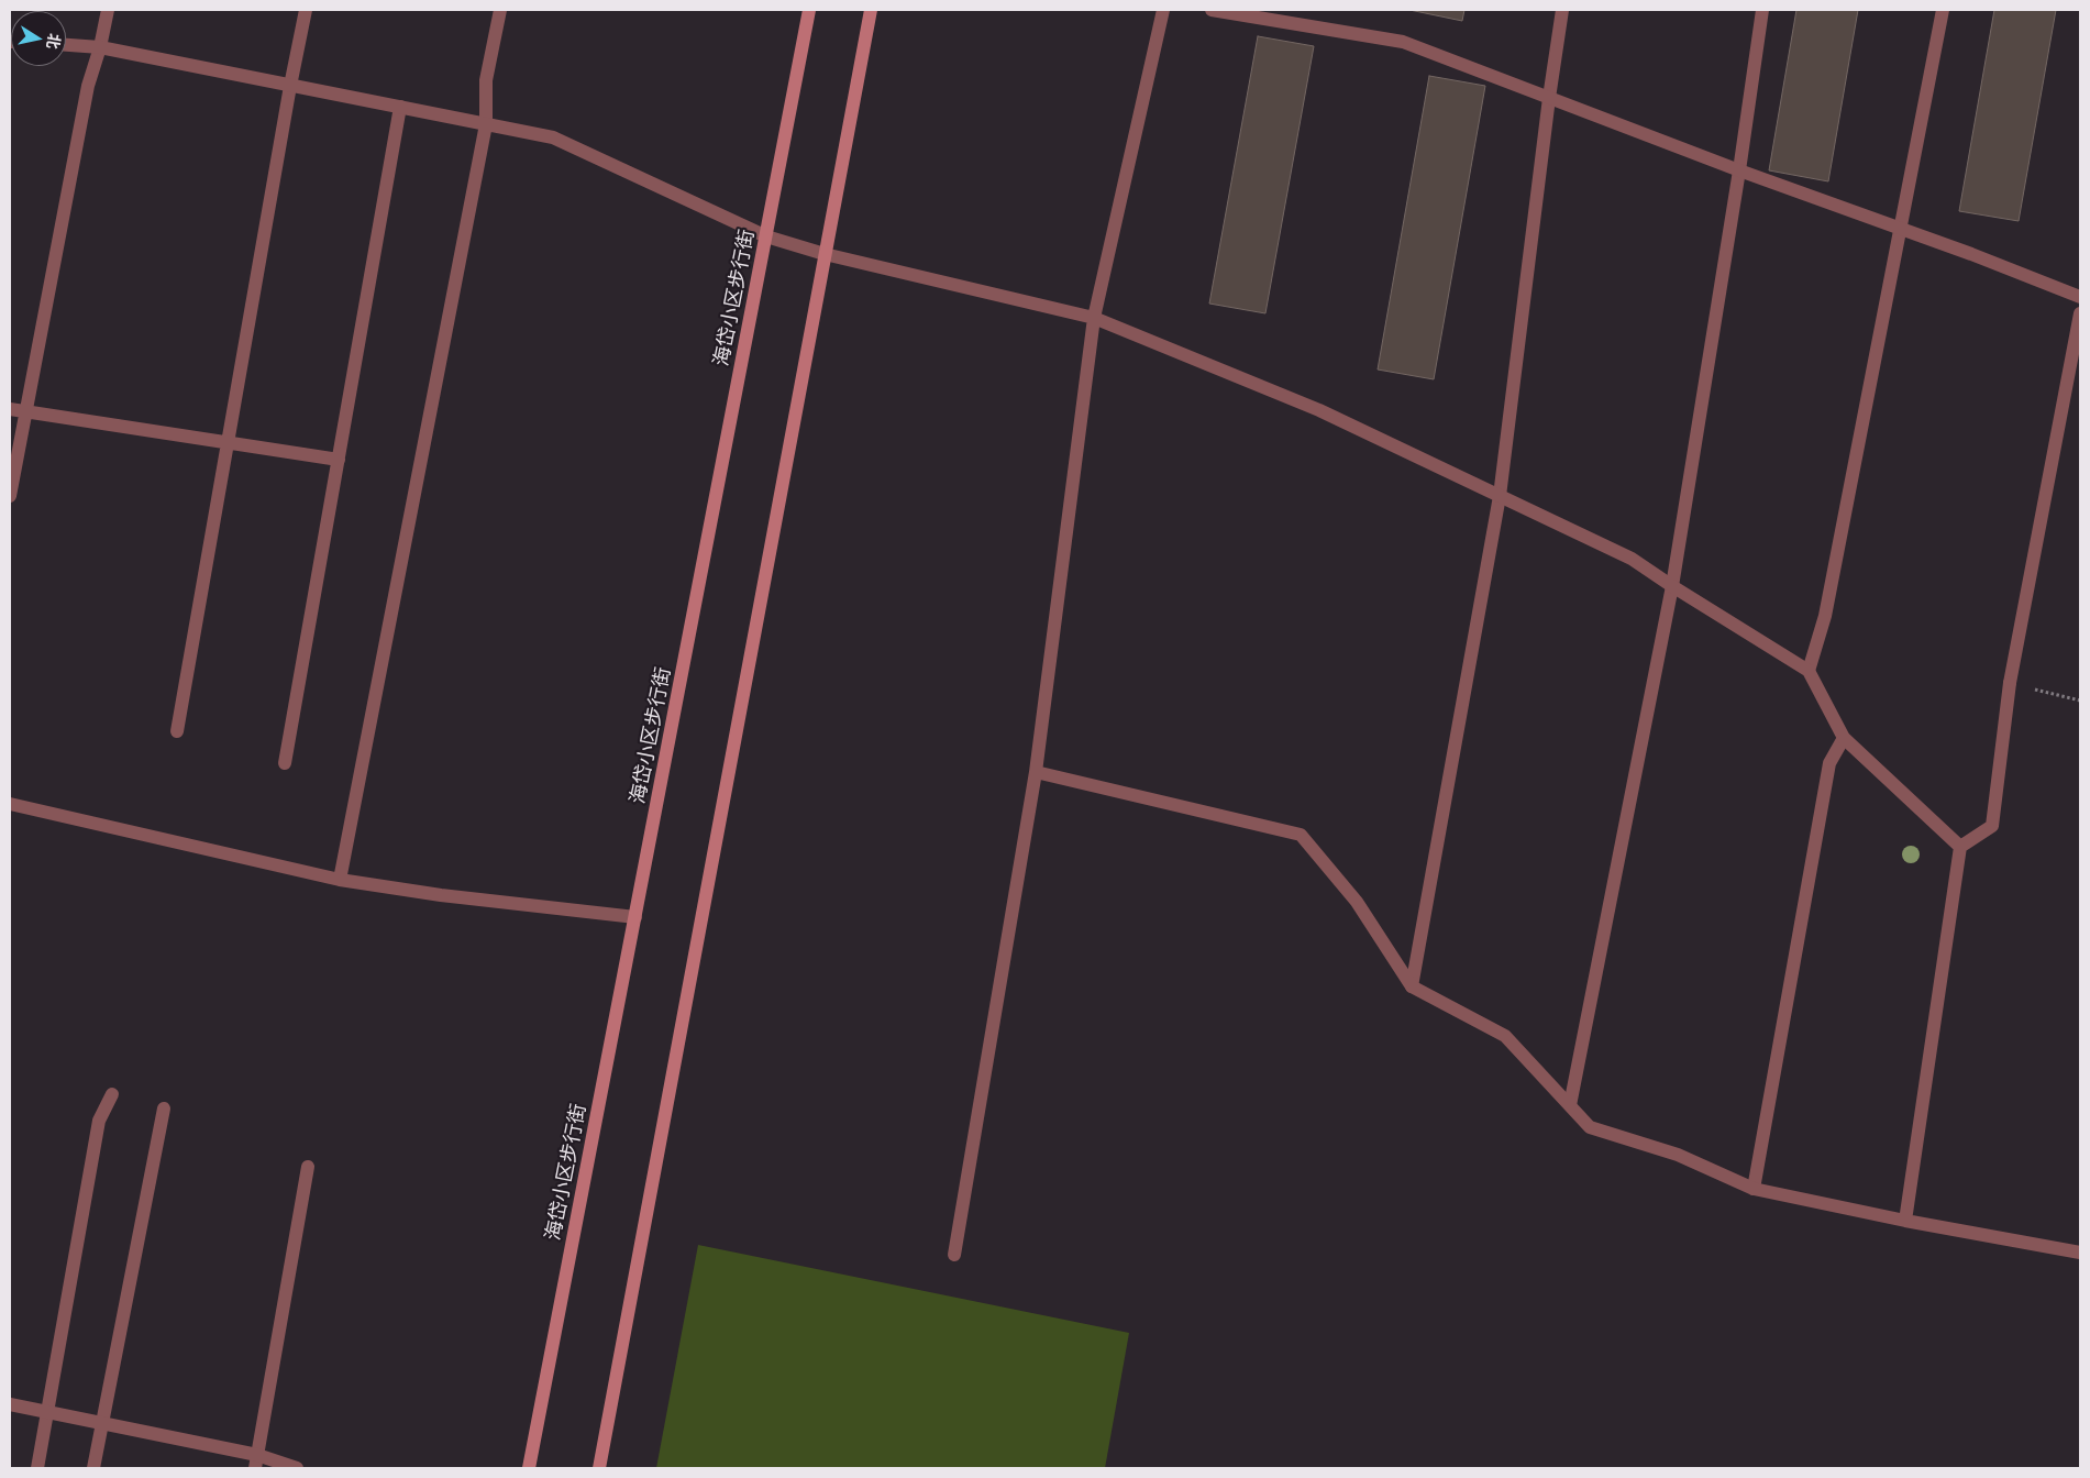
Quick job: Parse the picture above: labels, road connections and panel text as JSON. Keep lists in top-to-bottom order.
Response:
{
  "streets": {
    "street": ["海岱小区步行街"]
  },
  "north": "right"
}
